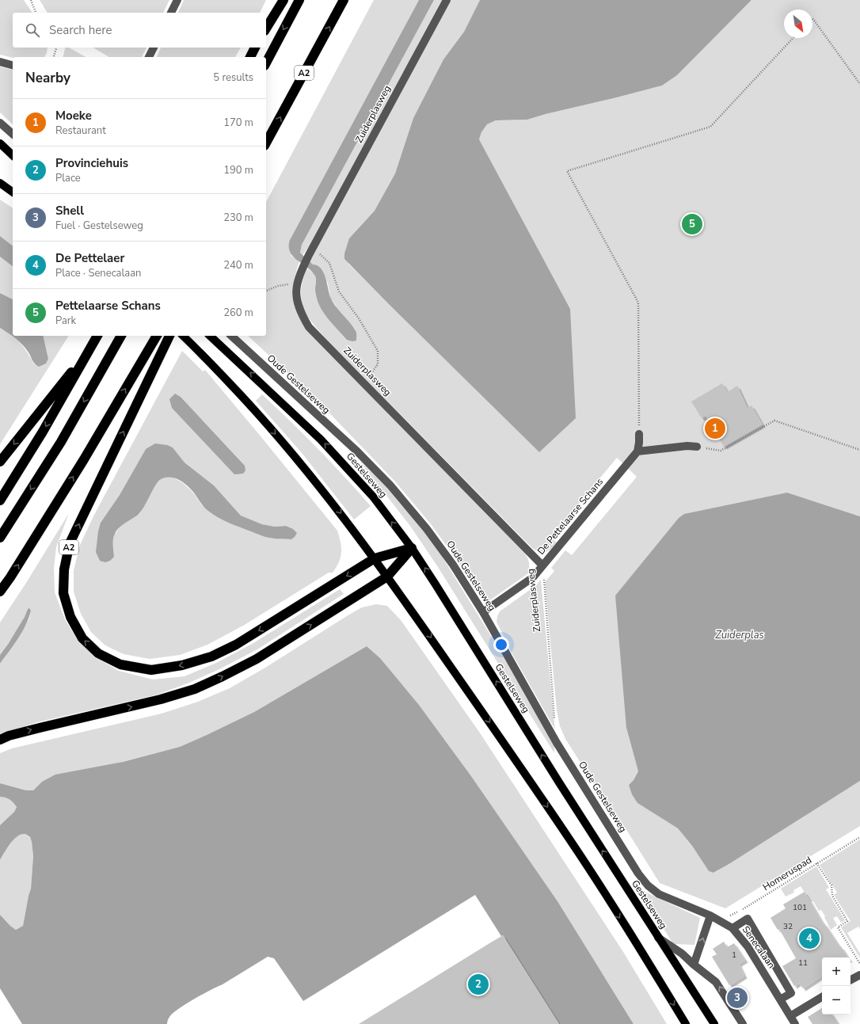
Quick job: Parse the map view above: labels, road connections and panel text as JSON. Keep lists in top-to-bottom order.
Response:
{
  "streets": {
    "highway": ["A2"],
    "main road": ["Gestelseweg"],
    "street": [
      "Zuiderplasweg",
      "Oude Gestelseweg",
      "De Pettelaarse Schans",
      "Senecalaan"
    ],
    "path": ["Homeruspad"]
  },
  "crossings": [
    ["Zuiderplasweg", "De Pettelaarse Schans"],
    ["Oude Gestelseweg", "De Pettelaarse Schans"],
    ["Oude Gestelseweg", "Senecalaan"],
    ["Homeruspad", "Senecalaan"]
  ],
  "water": ["Zuiderplas"],
  "house_numbers": [
    "101",
    "32",
    "1",
    "11"
  ],
  "north": "bottom right",
  "page": {
    "search": "Search here",
    "heading": ["Nearby", "5 results"],
    "list": [
      {
        "mark": "1",
        "name": "Moeke",
        "note": "Restaurant",
        "value": "170 m"
      },
      {
        "mark": "2",
        "name": "Provinciehuis",
        "note": "Place",
        "value": "190 m"
      },
      {
        "mark": "3",
        "name": "Shell",
        "note": "Fuel · Gestelseweg",
        "value": "230 m"
      },
      {
        "mark": "4",
        "name": "De Pettelaer",
        "note": "Place · Senecalaan",
        "value": "240 m"
      },
      {
        "mark": "5",
        "name": "Pettelaarse Schans",
        "note": "Park",
        "value": "260 m"
      }
    ],
    "pins": [
      "5",
      "1",
      "4",
      "2",
      "3"
    ],
    "map_buttons": ["+", "−"]
  }
}
